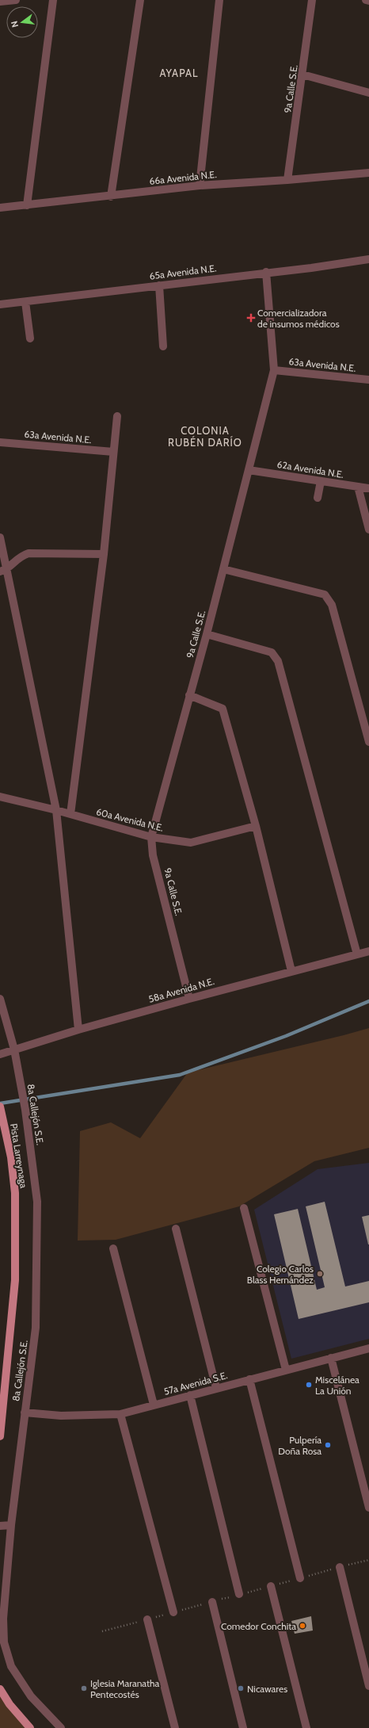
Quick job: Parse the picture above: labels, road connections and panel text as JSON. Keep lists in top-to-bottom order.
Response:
{
  "streets": {
    "main road": ["Pista Larreynaga"],
    "street": [
      "9a Calle S.E.",
      "66a Avenida N.E.",
      "65a Avenida N.E.",
      "63a Avenida N.E.",
      "62a Avenida N.E.",
      "60a Avenida N.E.",
      "58a Avenida N.E.",
      "8a Callejón S.E.",
      "57a Avenida S.E."
    ]
  },
  "crossings": [
    ["9a Calle S.E.", "66a Avenida N.E."],
    ["9a Calle S.E.", "65a Avenida N.E."],
    ["9a Calle S.E.", "63a Avenida N.E."],
    ["9a Calle S.E.", "62a Avenida N.E."],
    ["9a Calle S.E.", "60a Avenida N.E."],
    ["9a Calle S.E.", "58a Avenida N.E."],
    ["58a Avenida N.E.", "8a Callejón S.E."],
    ["8a Callejón S.E.", "57a Avenida S.E."]
  ],
  "districts": ["AYAPAL", "COLONIA RUBÉN DARÍO"],
  "places": {
    "health": ["Comercializadora de insumos médicos"],
    "other": [
      "Colegio Carlos Blass Hernández",
      "Miscelánea La Unión",
      "Pulpería Doña Rosa",
      "Comedor Conchita",
      "Iglesia Maranatha Pentecostés",
      "Nicawares"
    ]
  },
  "north": "left"
}
